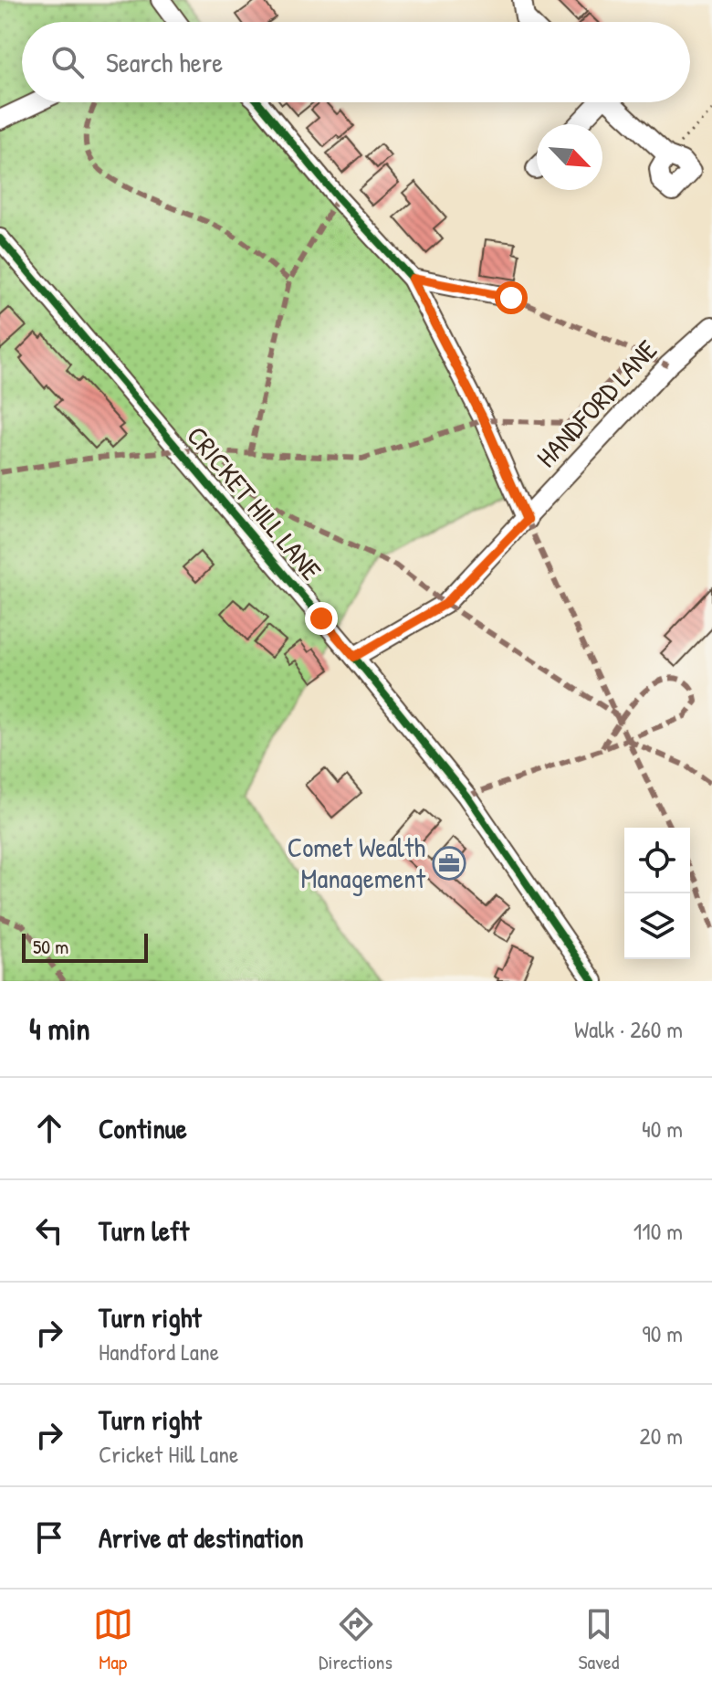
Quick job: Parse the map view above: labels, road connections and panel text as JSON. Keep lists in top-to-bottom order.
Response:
{
  "streets": {
    "street": ["HANDFORD LANE", "CRICKET HILL LANE"]
  },
  "crossings": [
    ["HANDFORD LANE", "CRICKET HILL LANE"]
  ],
  "places": {
    "office": ["Comet Wealth Management"]
  },
  "scale_bar": "50 m",
  "north": "bottom right",
  "page": {
    "search": "Search here",
    "scale": "50 m",
    "heading": ["4 min", "Walk · 260 m"],
    "list": [
      ["Continue", "40 m"],
      ["Turn left", "110 m"],
      ["Turn right", "Handford Lane", "90 m"],
      ["Turn right", "Cricket Hill Lane", "20 m"],
      "Arrive at destination"
    ],
    "nav": ["Map", "Directions", "Saved"]
  }
}
